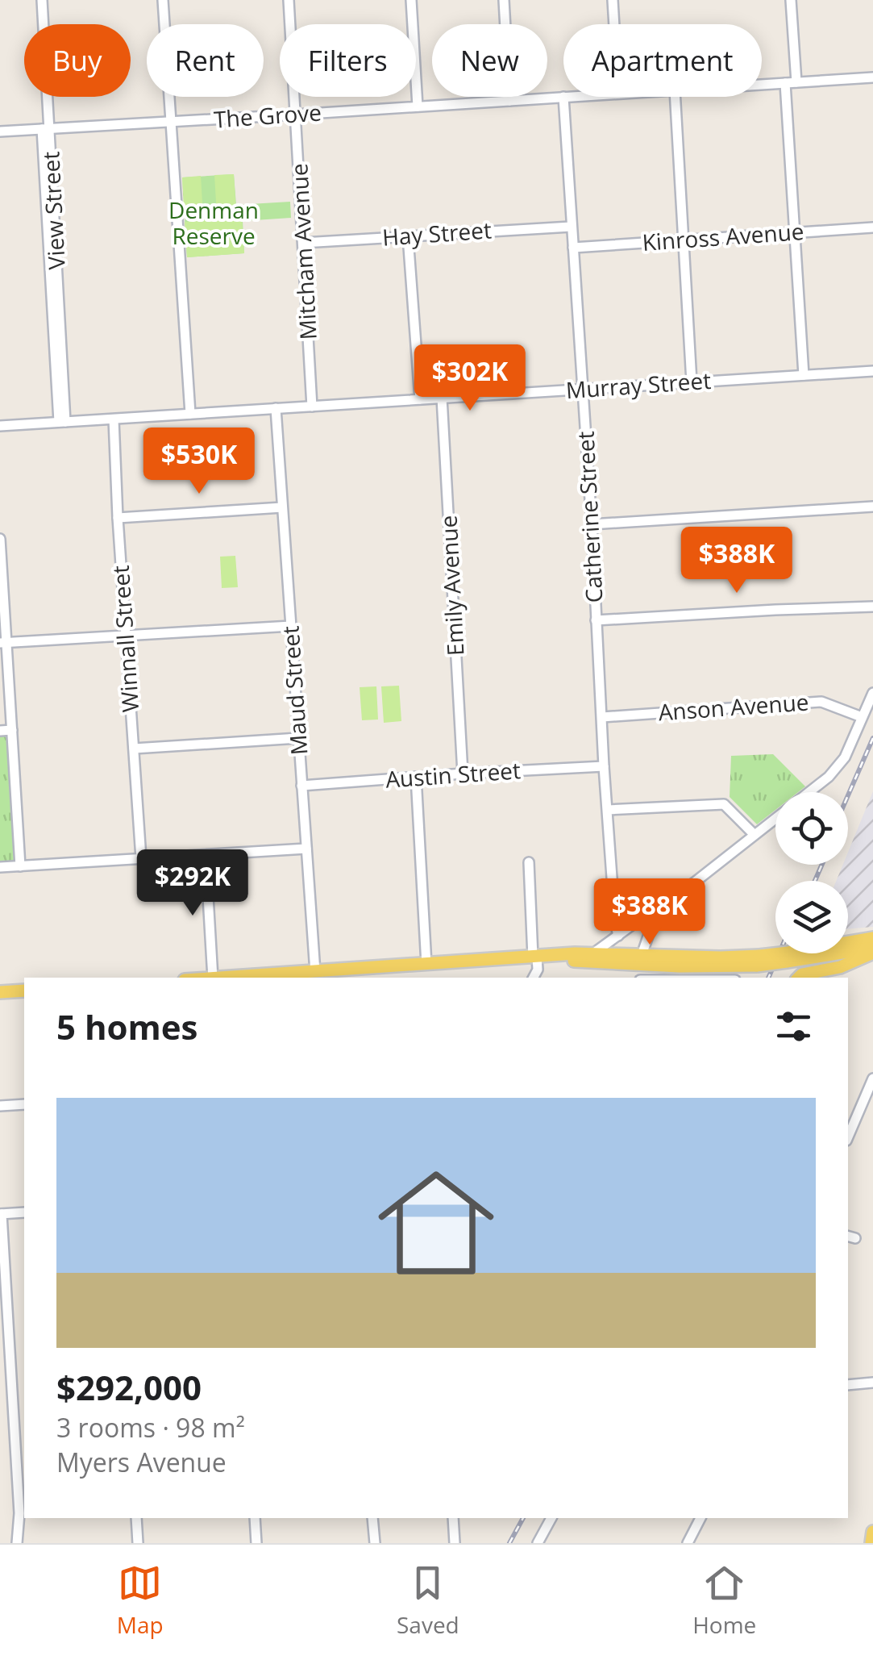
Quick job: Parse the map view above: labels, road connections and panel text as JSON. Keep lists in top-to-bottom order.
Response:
{
  "streets": {
    "street": [
      "The Grove",
      "View Street",
      "Hay Street",
      "Kinross Avenue",
      "Mitcham Avenue",
      "Murray Street",
      "Catherine Street",
      "Emily Avenue",
      "Winnall Street",
      "Maud Street",
      "Anson Avenue",
      "Austin Street"
    ]
  },
  "crossings": [
    ["The Grove", "View Street"],
    ["The Grove", "Mitcham Avenue"],
    ["The Grove", "Catherine Street"],
    ["View Street", "Murray Street"],
    ["Hay Street", "Mitcham Avenue"],
    ["Hay Street", "Catherine Street"],
    ["Kinross Avenue", "Catherine Street"],
    ["Mitcham Avenue", "Murray Street"],
    ["Murray Street", "Catherine Street"],
    ["Murray Street", "Emily Avenue"],
    ["Murray Street", "Winnall Street"],
    ["Murray Street", "Maud Street"],
    ["Catherine Street", "Anson Avenue"],
    ["Catherine Street", "Austin Street"],
    ["Emily Avenue", "Austin Street"],
    ["Maud Street", "Austin Street"]
  ],
  "parks": ["Denman Reserve"],
  "page": {
    "chip": [
      "Buy",
      "Rent",
      "Filters",
      "New",
      "Apartment"
    ],
    "price": [
      "$302K",
      "$530K",
      "$388K",
      "$292K",
      "$388K"
    ],
    "heading": "5 homes",
    "list": [
      {
        "name": "$292,000",
        "note": "3 rooms · 98 m² · Myers Avenue"
      }
    ],
    "tabs": ["Map", "Saved", "Home"]
  }
}
